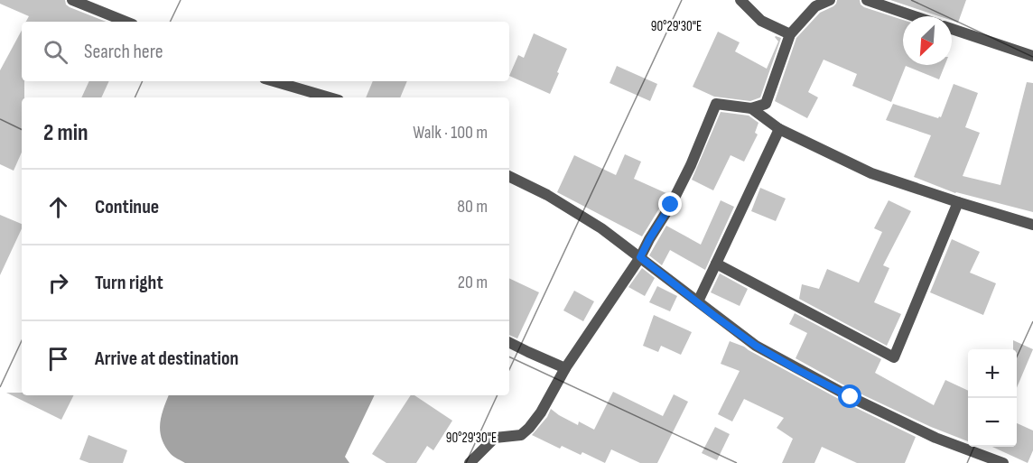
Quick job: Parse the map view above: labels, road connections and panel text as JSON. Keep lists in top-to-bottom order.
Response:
{
  "north": "bottom left",
  "page": {
    "search": "Search here",
    "heading": ["2 min", "Walk · 100 m"],
    "list": [
      ["Continue", "80 m"],
      ["Turn right", "20 m"],
      "Arrive at destination"
    ],
    "map_buttons": ["+", "−"]
  },
  "coordinates": ["90°29'30\"E"]
}
